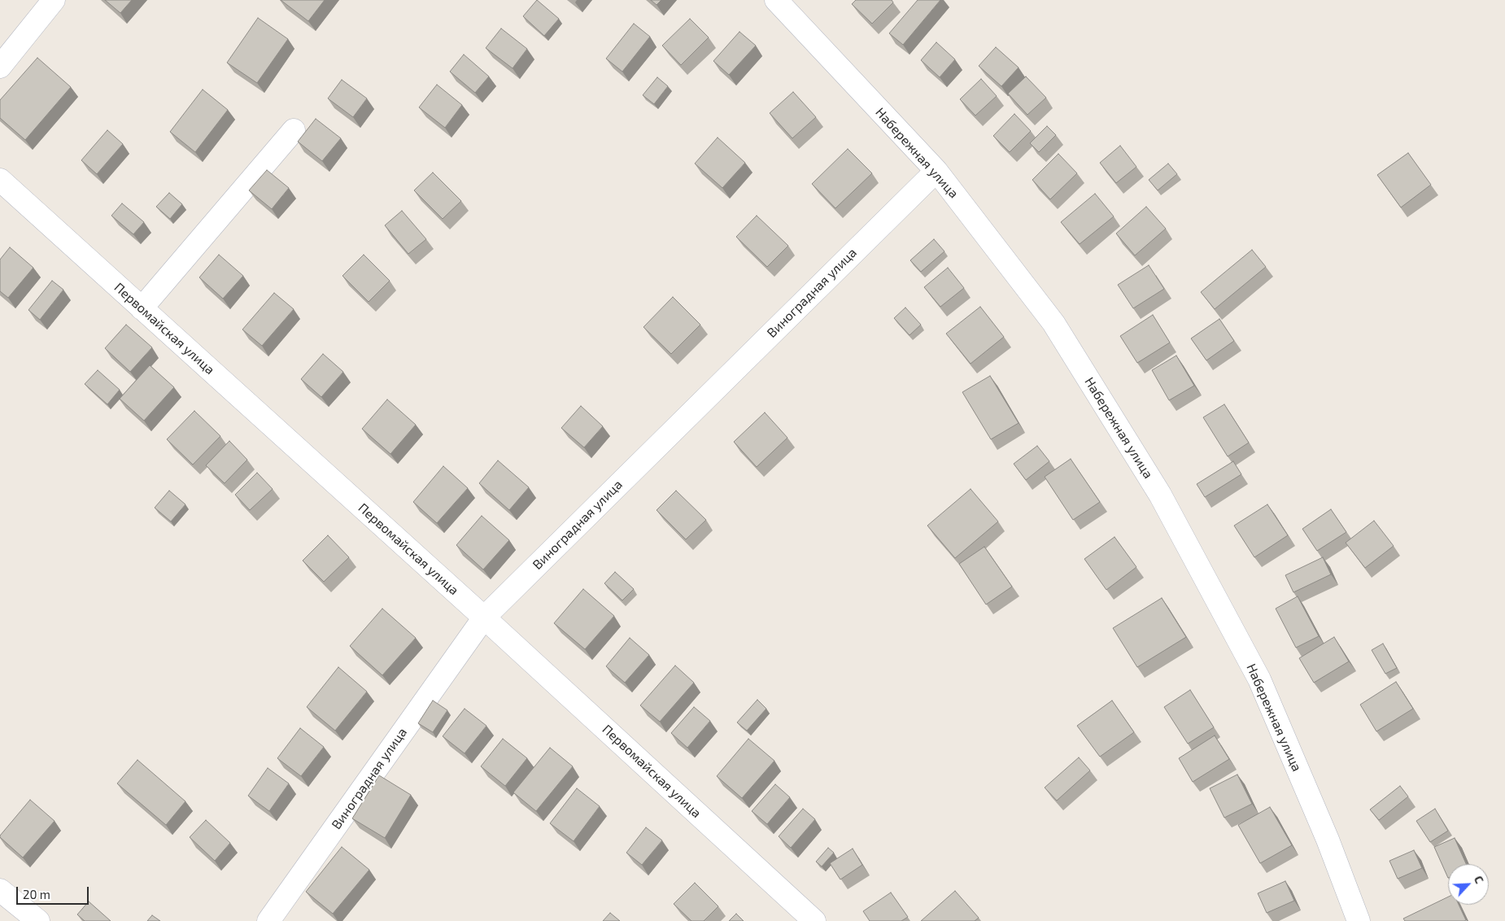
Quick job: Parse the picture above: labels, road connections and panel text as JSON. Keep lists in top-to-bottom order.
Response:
{
  "streets": {
    "street": ["Набережная улица", "Виноградная улица", "Первомайская улица"]
  },
  "crossings": [
    ["Набережная улица", "Виноградная улица"],
    ["Виноградная улица", "Первомайская улица"]
  ],
  "scale_bar": "20 m",
  "north": "top right"
}
